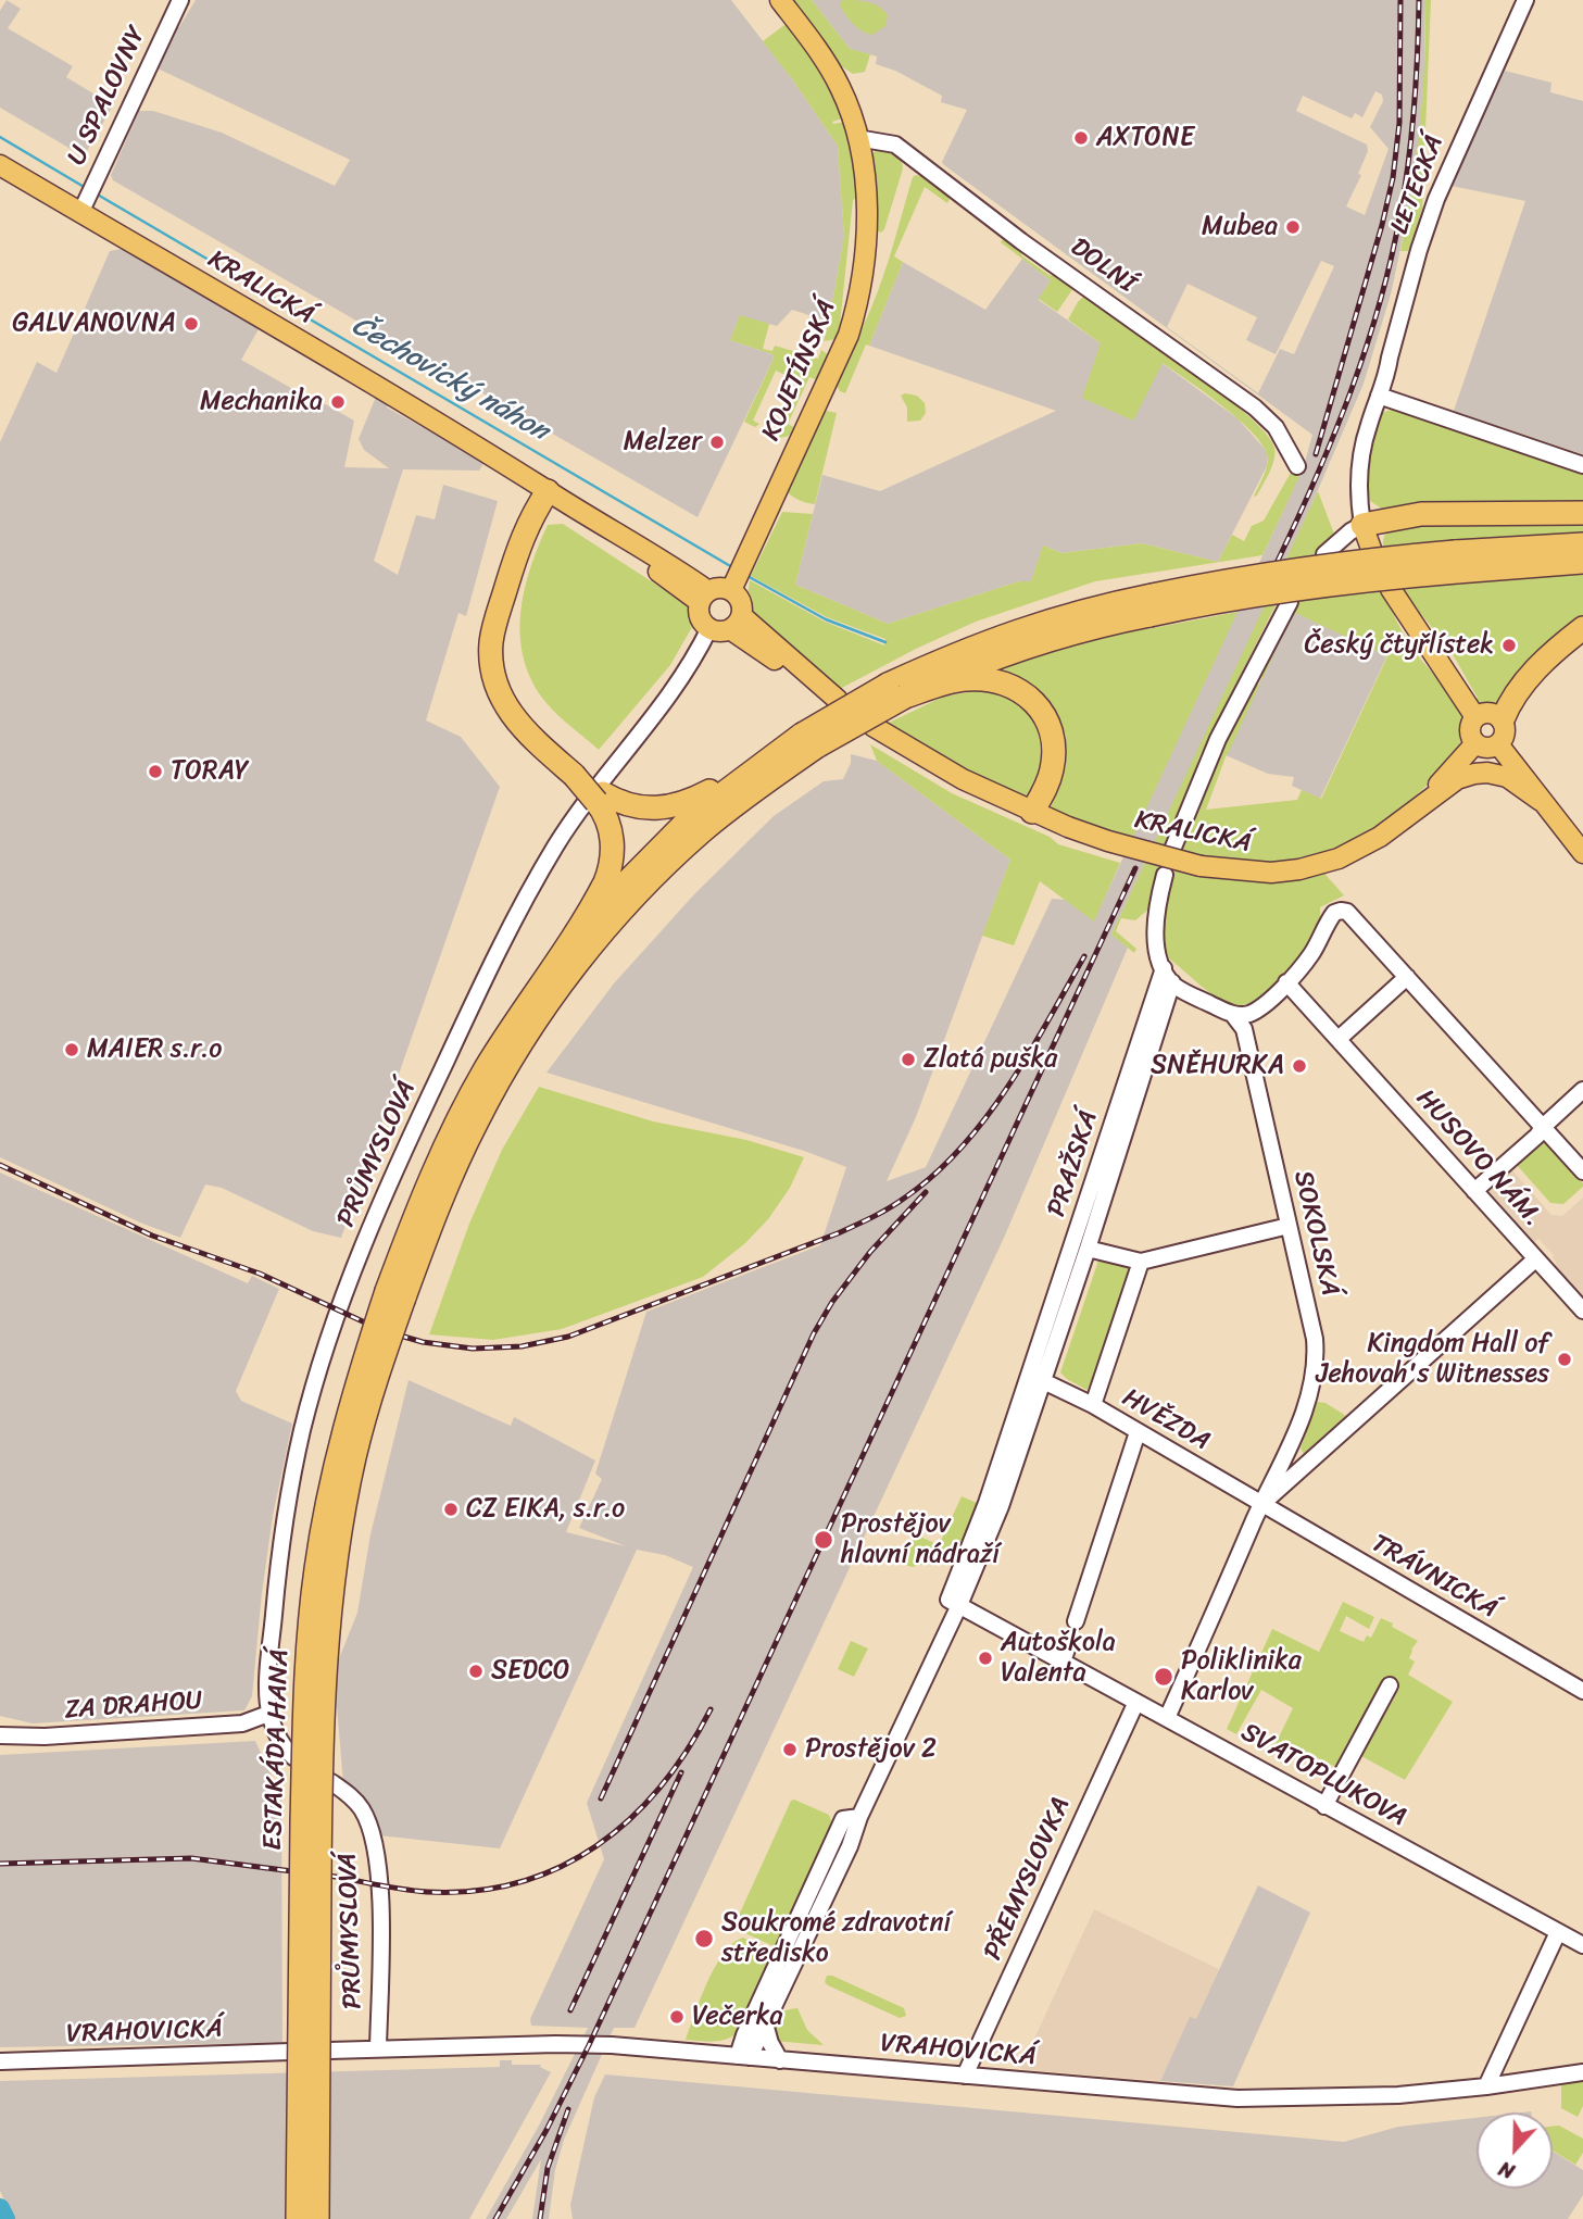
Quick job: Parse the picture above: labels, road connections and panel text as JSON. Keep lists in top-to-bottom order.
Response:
{
  "streets": {
    "highway": ["ESTAKÁDA HANÁ"],
    "main road": ["KRALICKÁ", "KOJETÍNSKÁ"],
    "street": [
      "U SPALOVNY",
      "LETECKÁ",
      "DOLNÍ",
      "PRŮMYSLOVÁ",
      "HUSOVO NÁM.",
      "PRAŽSKÁ",
      "SOKOLSKÁ",
      "HVĚZDA",
      "TRÁVNICKÁ",
      "ZA DRAHOU",
      "SVATOPLUKOVA",
      "PŘEMYSLOVKA",
      "VRAHOVICKÁ"
    ]
  },
  "crossings": [
    ["U SPALOVNY", "KRALICKÁ"],
    ["DOLNÍ", "KOJETÍNSKÁ"],
    ["KRALICKÁ", "KOJETÍNSKÁ"],
    ["KRALICKÁ", "PRŮMYSLOVÁ"],
    ["KOJETÍNSKÁ", "PRŮMYSLOVÁ"],
    ["PRŮMYSLOVÁ", "ZA DRAHOU"],
    ["PRŮMYSLOVÁ", "VRAHOVICKÁ"],
    ["PRAŽSKÁ", "HVĚZDA"],
    ["SOKOLSKÁ", "HVĚZDA"],
    ["SOKOLSKÁ", "TRÁVNICKÁ"],
    ["SOKOLSKÁ", "SVATOPLUKOVA"],
    ["HVĚZDA", "TRÁVNICKÁ"],
    ["SVATOPLUKOVA", "PŘEMYSLOVKA"],
    ["PŘEMYSLOVKA", "VRAHOVICKÁ"]
  ],
  "water": ["Čechovický náhon"],
  "places": [
    "AXTONE",
    "Mubea",
    "GALVANOVNA",
    "Mechanika",
    "Melzer",
    "Český čtyřlístek",
    "TORAY",
    "MAIER s.r.o",
    "Zlatá puška",
    "SNĚHURKA",
    "Kingdom Hall of Jehovah's Witnesses",
    "CZ EIKA, s.r.o",
    "Prostějov hlavní nádraží",
    "Autoškola Valenta",
    "SEDCO",
    "Poliklinika Karlov",
    "Prostějov 2",
    "Soukromé zdravotní středisko",
    "Večerka"
  ],
  "north": "bottom"
}
